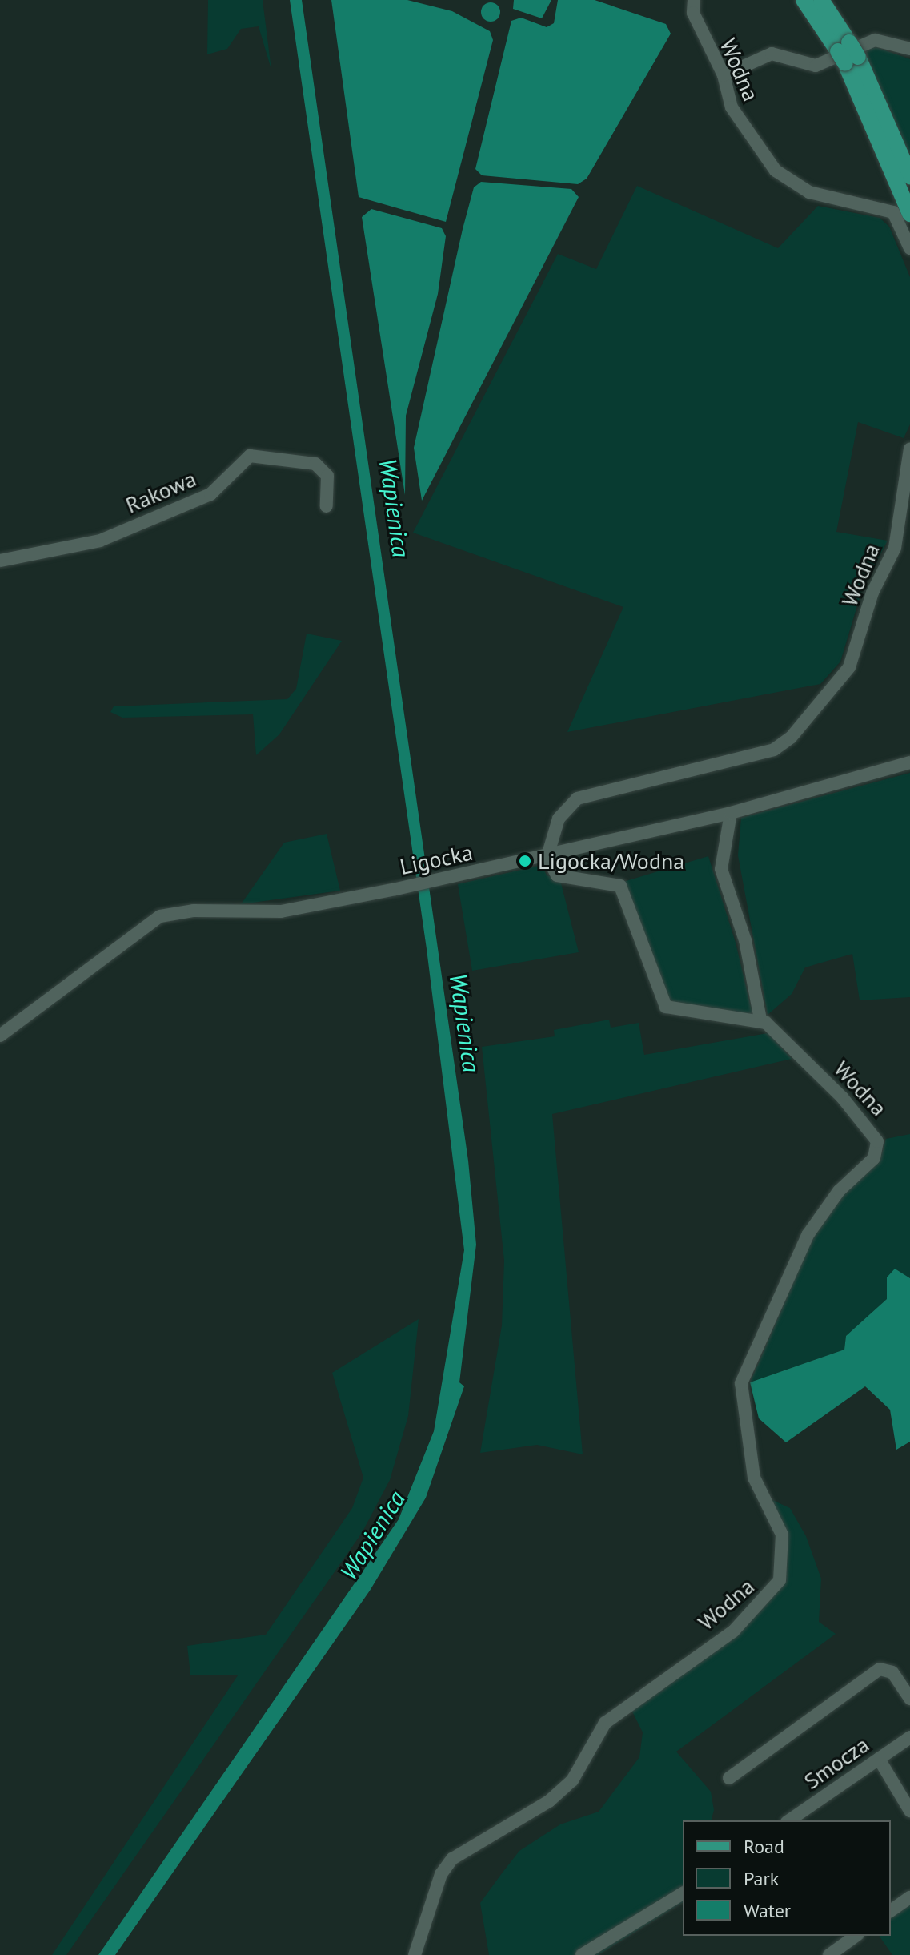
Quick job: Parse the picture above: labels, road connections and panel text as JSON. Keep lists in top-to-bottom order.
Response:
{
  "streets": {
    "street": [
      "Wodna",
      "Rakowa",
      "Ligocka",
      "Smocza"
    ]
  },
  "crossings": [
    ["Wodna", "Ligocka"]
  ],
  "water": ["Wapienica"],
  "places": ["Ligocka/Wodna"],
  "legend": ["Road", "Park", "Water"]
}
